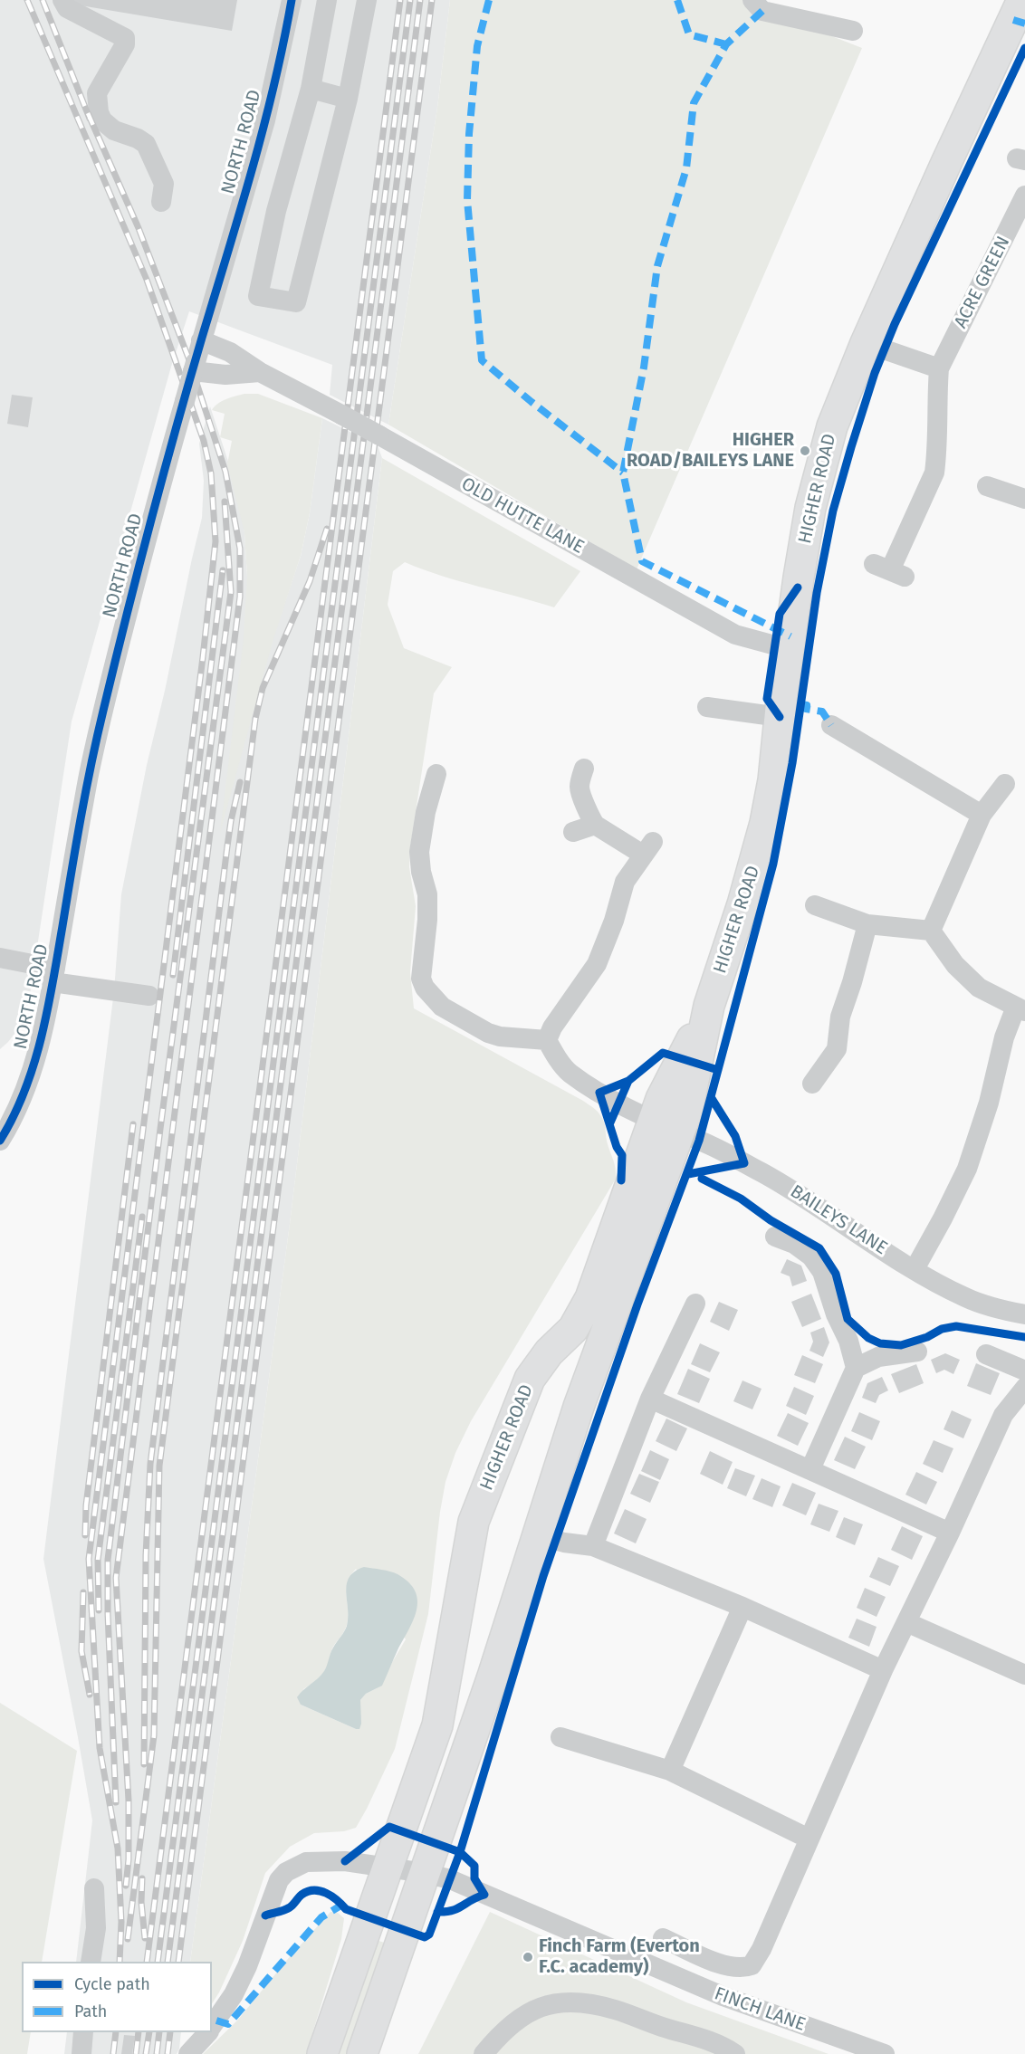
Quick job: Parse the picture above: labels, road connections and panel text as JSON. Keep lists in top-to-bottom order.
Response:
{
  "streets": {
    "highway": ["HIGHER ROAD"],
    "street": [
      "NORTH ROAD",
      "ACRE GREEN",
      "OLD HUTTE LANE",
      "BAILEYS LANE",
      "FINCH LANE"
    ]
  },
  "crossings": [
    ["NORTH ROAD", "OLD HUTTE LANE"],
    ["HIGHER ROAD", "OLD HUTTE LANE"],
    ["HIGHER ROAD", "BAILEYS LANE"],
    ["HIGHER ROAD", "FINCH LANE"]
  ],
  "places": ["HIGHER ROAD/BAILEYS LANE", "Finch Farm (Everton F.C. academy)"],
  "legend": ["Cycle path", "Path"]
}
